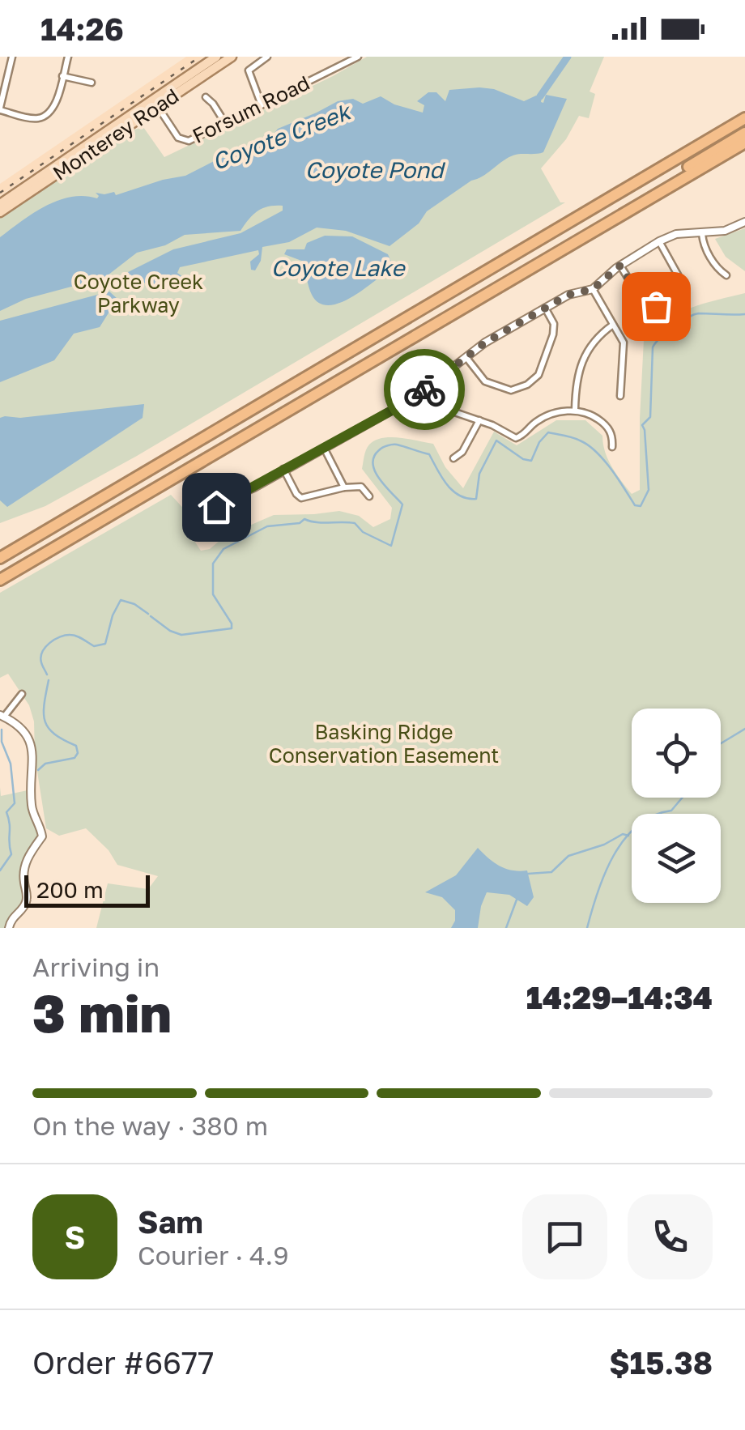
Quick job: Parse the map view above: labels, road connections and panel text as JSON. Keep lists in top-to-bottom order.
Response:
{
  "streets": {
    "main road": ["Monterey Road"],
    "street": ["Forsum Road"]
  },
  "crossings": [
    ["Forsum Road", "Monterey Road"]
  ],
  "water": ["Coyote Creek", "Coyote Pond", "Coyote Lake"],
  "parks": ["Coyote Creek Parkway", "Basking Ridge Conservation Easement"],
  "scale_bar": "200 m",
  "page": {
    "status": "14:26",
    "scale": "200 m",
    "heading": ["3 min", "Arriving in", "14:29–14:34"],
    "panel": [
      "Sam",
      "Courier · 4.9",
      "Order #6677",
      "$15.38"
    ],
    "bar": "On the way · 380 m",
    "round": "S"
  }
}
